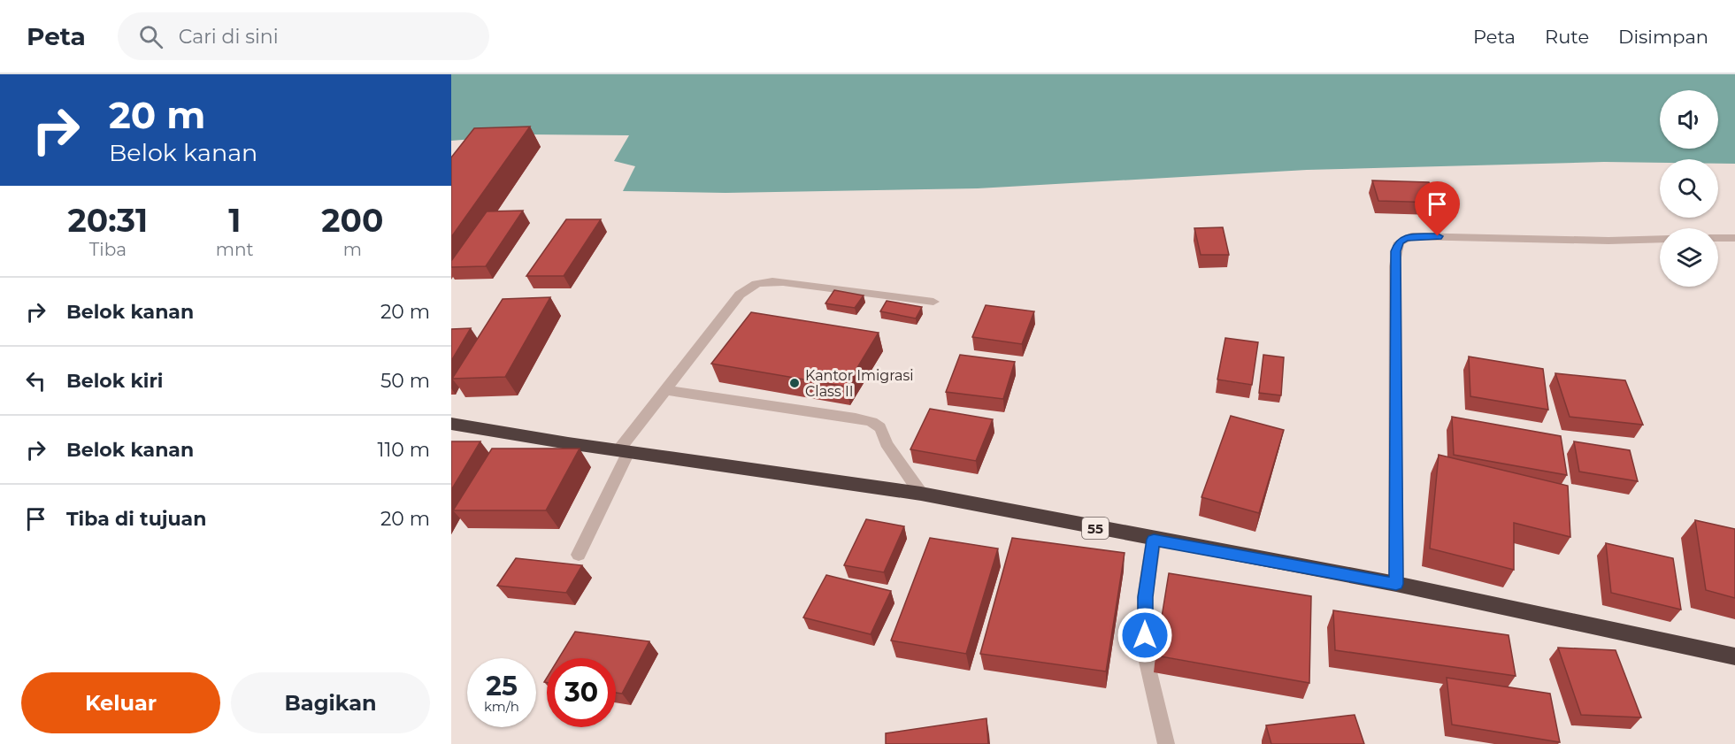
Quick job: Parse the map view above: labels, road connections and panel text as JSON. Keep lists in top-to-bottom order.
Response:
{
  "streets": {
    "highway": ["55"]
  },
  "places": ["Kantor Imigrasi Class II"],
  "page": {
    "header": "Peta",
    "search": "Cari di sini",
    "nav": ["Peta", "Rute", "Disimpan"],
    "turn": ["20 m", "Belok kanan"],
    "eta": [
      "20:31",
      "Tiba",
      "1",
      "mnt",
      "200",
      "m"
    ],
    "list": [
      {
        "name": "Belok kanan",
        "value": "20 m"
      },
      {
        "name": "Belok kiri",
        "value": "50 m"
      },
      {
        "name": "Belok kanan",
        "value": "110 m"
      },
      {
        "name": "Tiba di tujuan",
        "value": "20 m"
      }
    ],
    "speed": "25 km/h",
    "limit": "30",
    "buttons": ["Keluar", "Bagikan"]
  }
}
